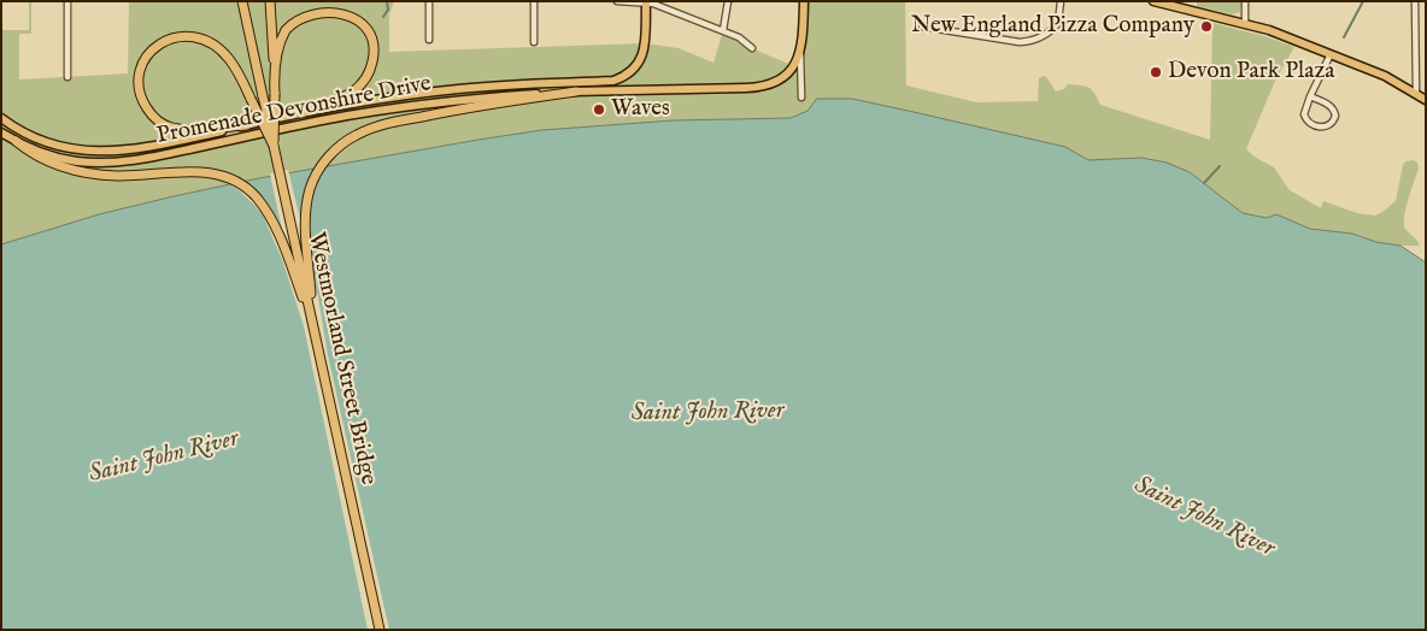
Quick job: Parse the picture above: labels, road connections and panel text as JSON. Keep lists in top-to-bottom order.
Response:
{
  "streets": {
    "highway": ["Westmorland Street Bridge"],
    "main road": ["Promenade Devonshire Drive"]
  },
  "water": ["Saint John River"],
  "places": ["New England Pizza Company", "Devon Park Plaza", "Waves"]
}
